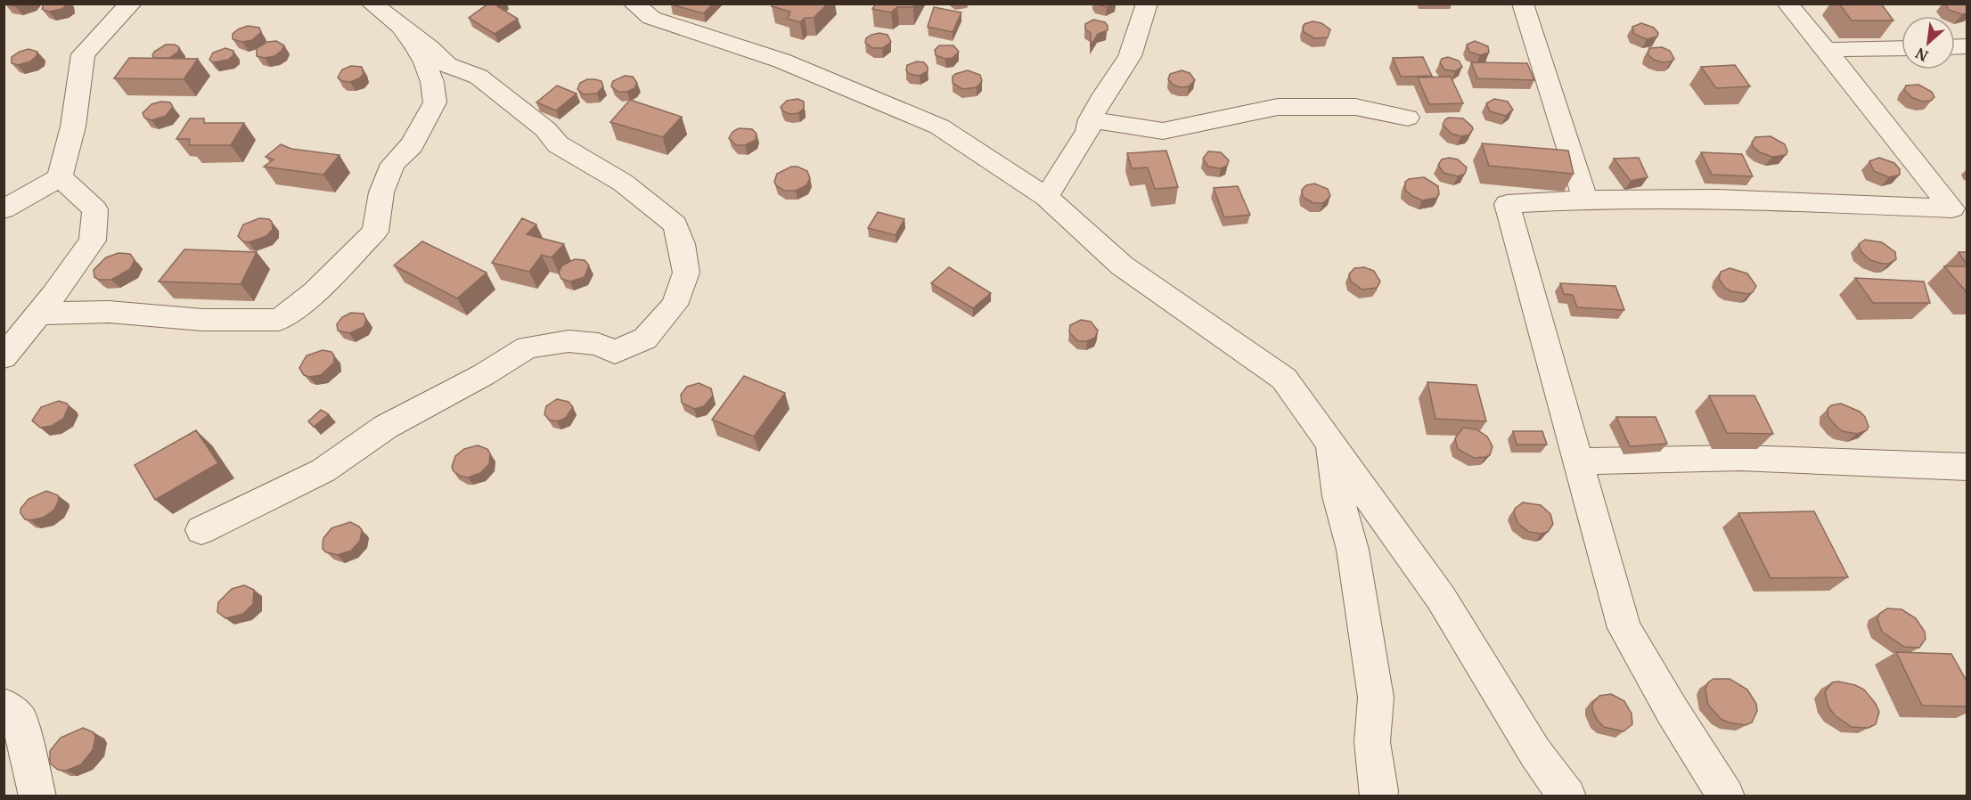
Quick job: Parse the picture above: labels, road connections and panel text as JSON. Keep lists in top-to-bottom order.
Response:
{
  "north": "bottom left"
}
